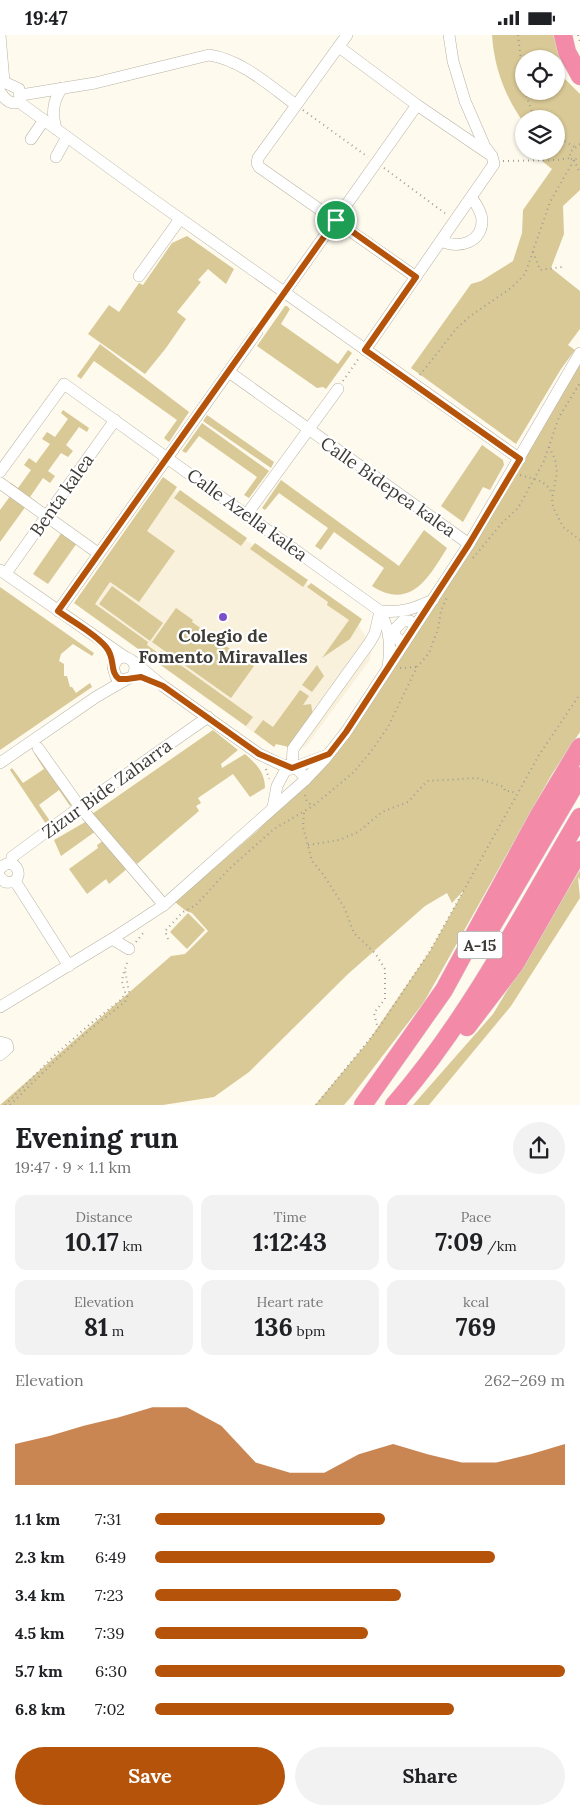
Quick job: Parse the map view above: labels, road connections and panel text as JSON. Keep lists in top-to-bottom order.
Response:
{
  "streets": {
    "highway": ["A-15"],
    "street": [
      "Calle Bidepea kalea",
      "Benta kalea",
      "Calle Azella kalea",
      "Zizur Bide Zaharra"
    ]
  },
  "crossings": [
    ["Calle Bidepea kalea", "Calle Azella kalea"],
    ["Benta kalea", "Calle Azella kalea"]
  ],
  "places": ["Colegio de Fomento Miravalles"],
  "page": {
    "status": "19:47",
    "heading": ["Evening run", "19:47 · 9 × 1.1 km"],
    "stats": [
      ["Distance", "10.17 km"],
      ["Time", "1:12:43"],
      ["Pace", "7:09 /km"],
      ["Elevation", "81 m"],
      ["Heart rate", "136 bpm"],
      ["kcal", "769"]
    ],
    "chart": ["Elevation", "262–269 m"],
    "list": [
      {
        "name": "1.1 km",
        "note": "7:31"
      },
      {
        "name": "2.3 km",
        "note": "6:49"
      },
      {
        "name": "3.4 km",
        "note": "7:23"
      },
      {
        "name": "4.5 km",
        "note": "7:39"
      },
      {
        "name": "5.7 km",
        "note": "6:30"
      },
      {
        "name": "6.8 km",
        "note": "7:02"
      }
    ],
    "buttons": ["Save", "Share"]
  }
}
